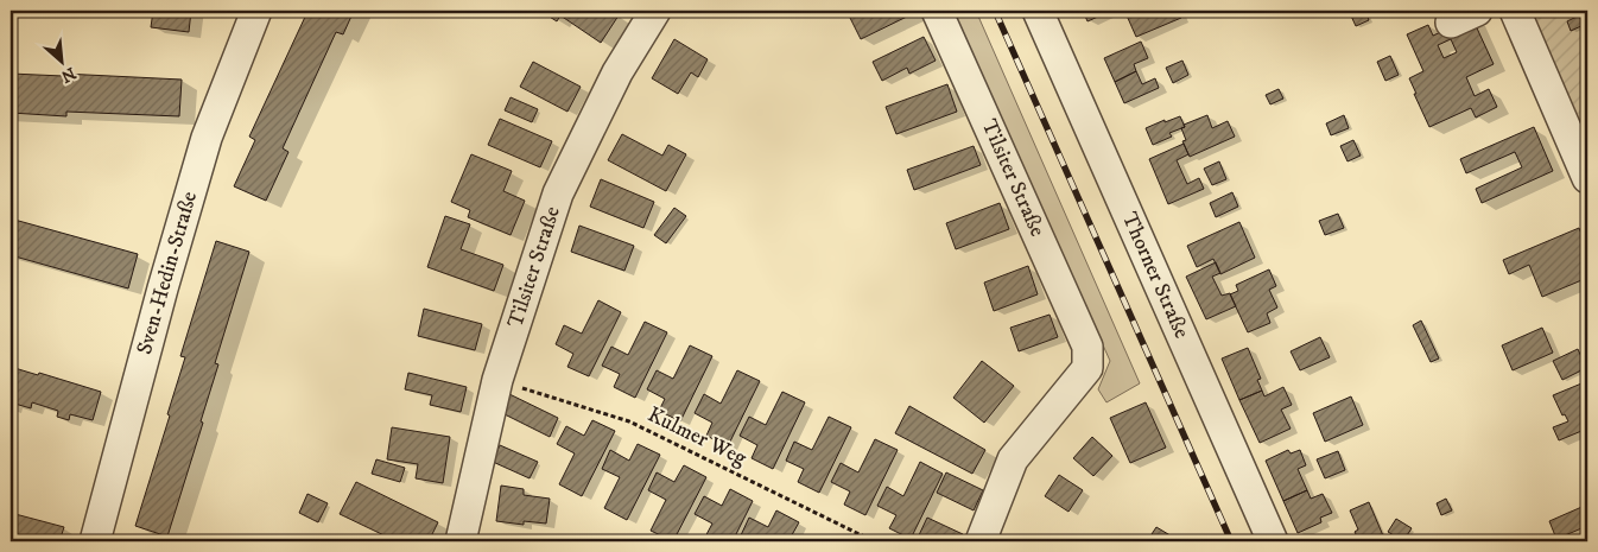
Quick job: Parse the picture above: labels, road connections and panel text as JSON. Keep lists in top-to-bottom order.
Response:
{
  "streets": {
    "street": ["Tilsiter Straße", "Sven-Hedin-Straße", "Thorner Straße"],
    "path": ["Kulmer Weg"]
  },
  "crossings": [
    ["Tilsiter Straße", "Kulmer Weg"]
  ],
  "north": "bottom right"
}
